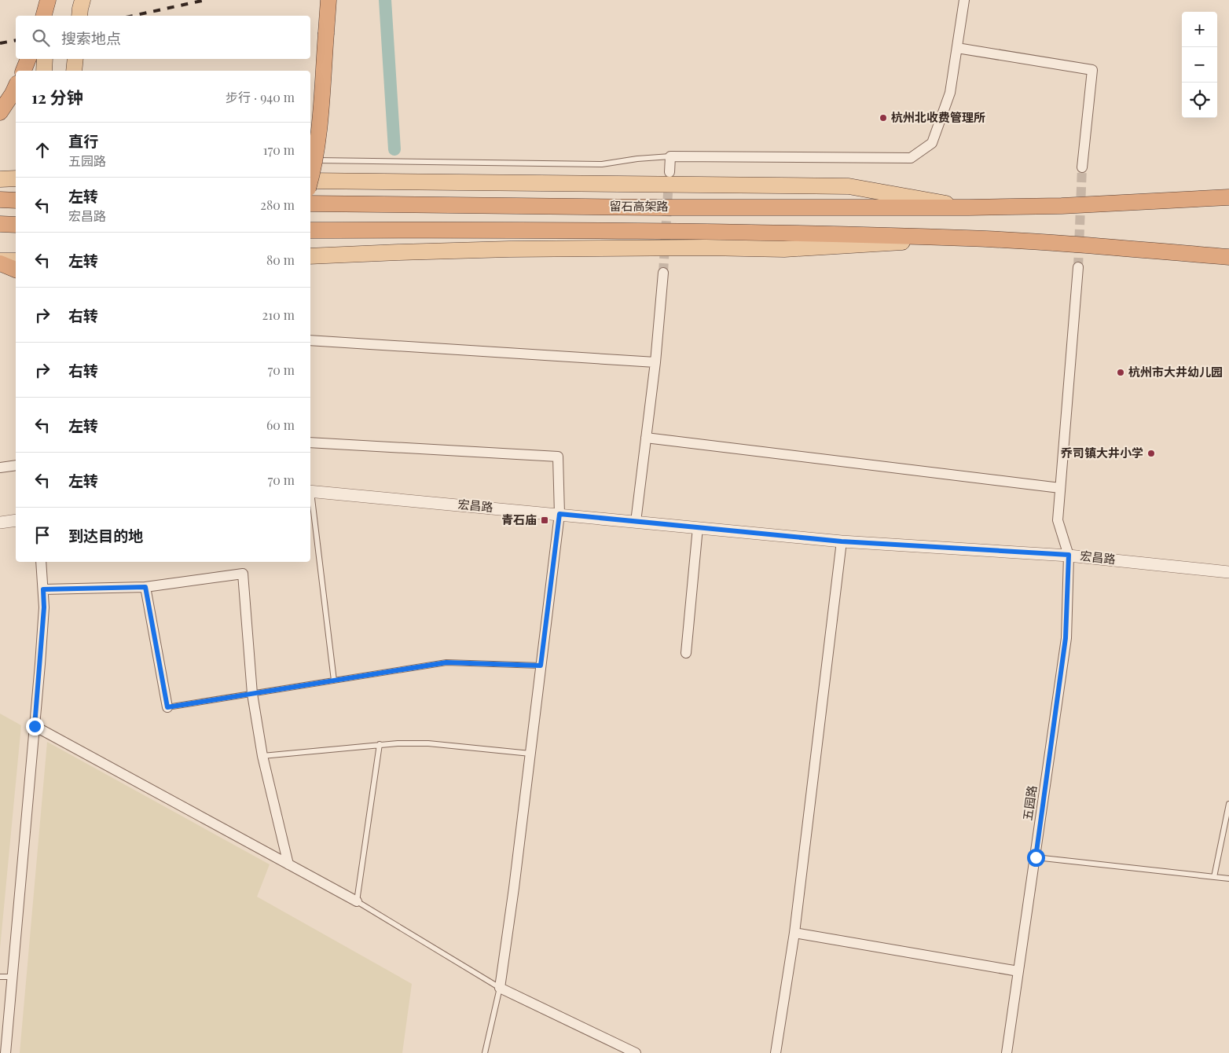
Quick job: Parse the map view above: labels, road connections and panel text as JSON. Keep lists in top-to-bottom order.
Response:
{
  "streets": {
    "highway": ["留石高架路"],
    "street": ["宏昌路", "五园路"]
  },
  "crossings": [
    ["宏昌路", "五园路"]
  ],
  "places": {
    "other": ["杭州北收费管理所", "杭州市大井幼儿园", "乔司镇大井小学"],
    "transit": ["青石庙"]
  },
  "page": {
    "map_buttons": ["+", "−"],
    "search": "搜索地点",
    "heading": ["12 分钟", "步行 · 940 m"],
    "list": [
      ["直行", "五园路", "170 m"],
      ["左转", "宏昌路", "280 m"],
      ["左转", "80 m"],
      ["右转", "210 m"],
      ["右转", "70 m"],
      ["左转", "60 m"],
      ["左转", "70 m"],
      "到达目的地"
    ]
  }
}
